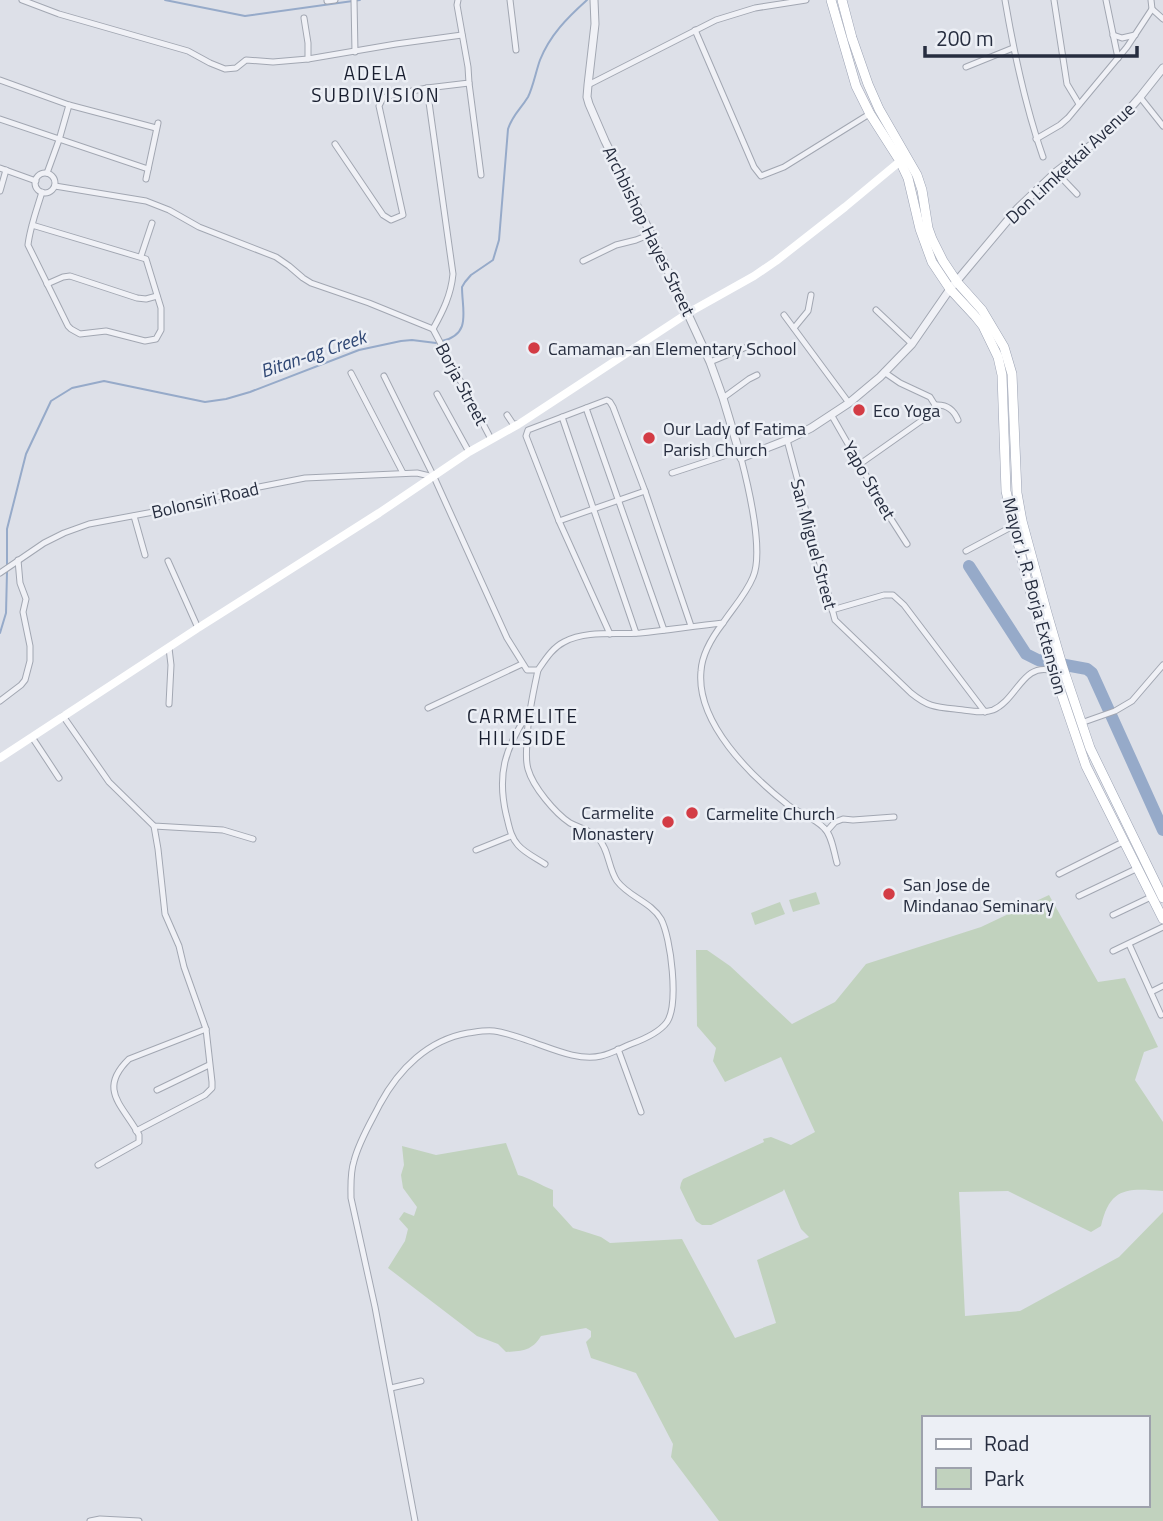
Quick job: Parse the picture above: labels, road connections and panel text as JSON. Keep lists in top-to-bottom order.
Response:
{
  "streets": {
    "main road": ["Mayor J. R. Borja Extension"],
    "street": [
      "Don Limketkai Avenue",
      "Archbishop Hayes Street",
      "Borja Street",
      "Yapo Street",
      "Bolonsiri Road",
      "San Miguel Street"
    ]
  },
  "crossings": [
    ["Don Limketkai Avenue", "Archbishop Hayes Street"],
    ["Don Limketkai Avenue", "Yapo Street"],
    ["Don Limketkai Avenue", "San Miguel Street"],
    ["Don Limketkai Avenue", "Mayor J. R. Borja Extension"]
  ],
  "districts": ["ADELA SUBDIVISION", "CARMELITE HILLSIDE"],
  "water": ["Bitan-ag Creek"],
  "places": [
    "Camaman-an Elementary School",
    "Eco Yoga",
    "Our Lady of Fatima Parish Church",
    "Carmelite Church",
    "Carmelite Monastery",
    "San Jose de Mindanao Seminary"
  ],
  "legend": ["Road", "Park"],
  "scale_bar": "200 m"
}
